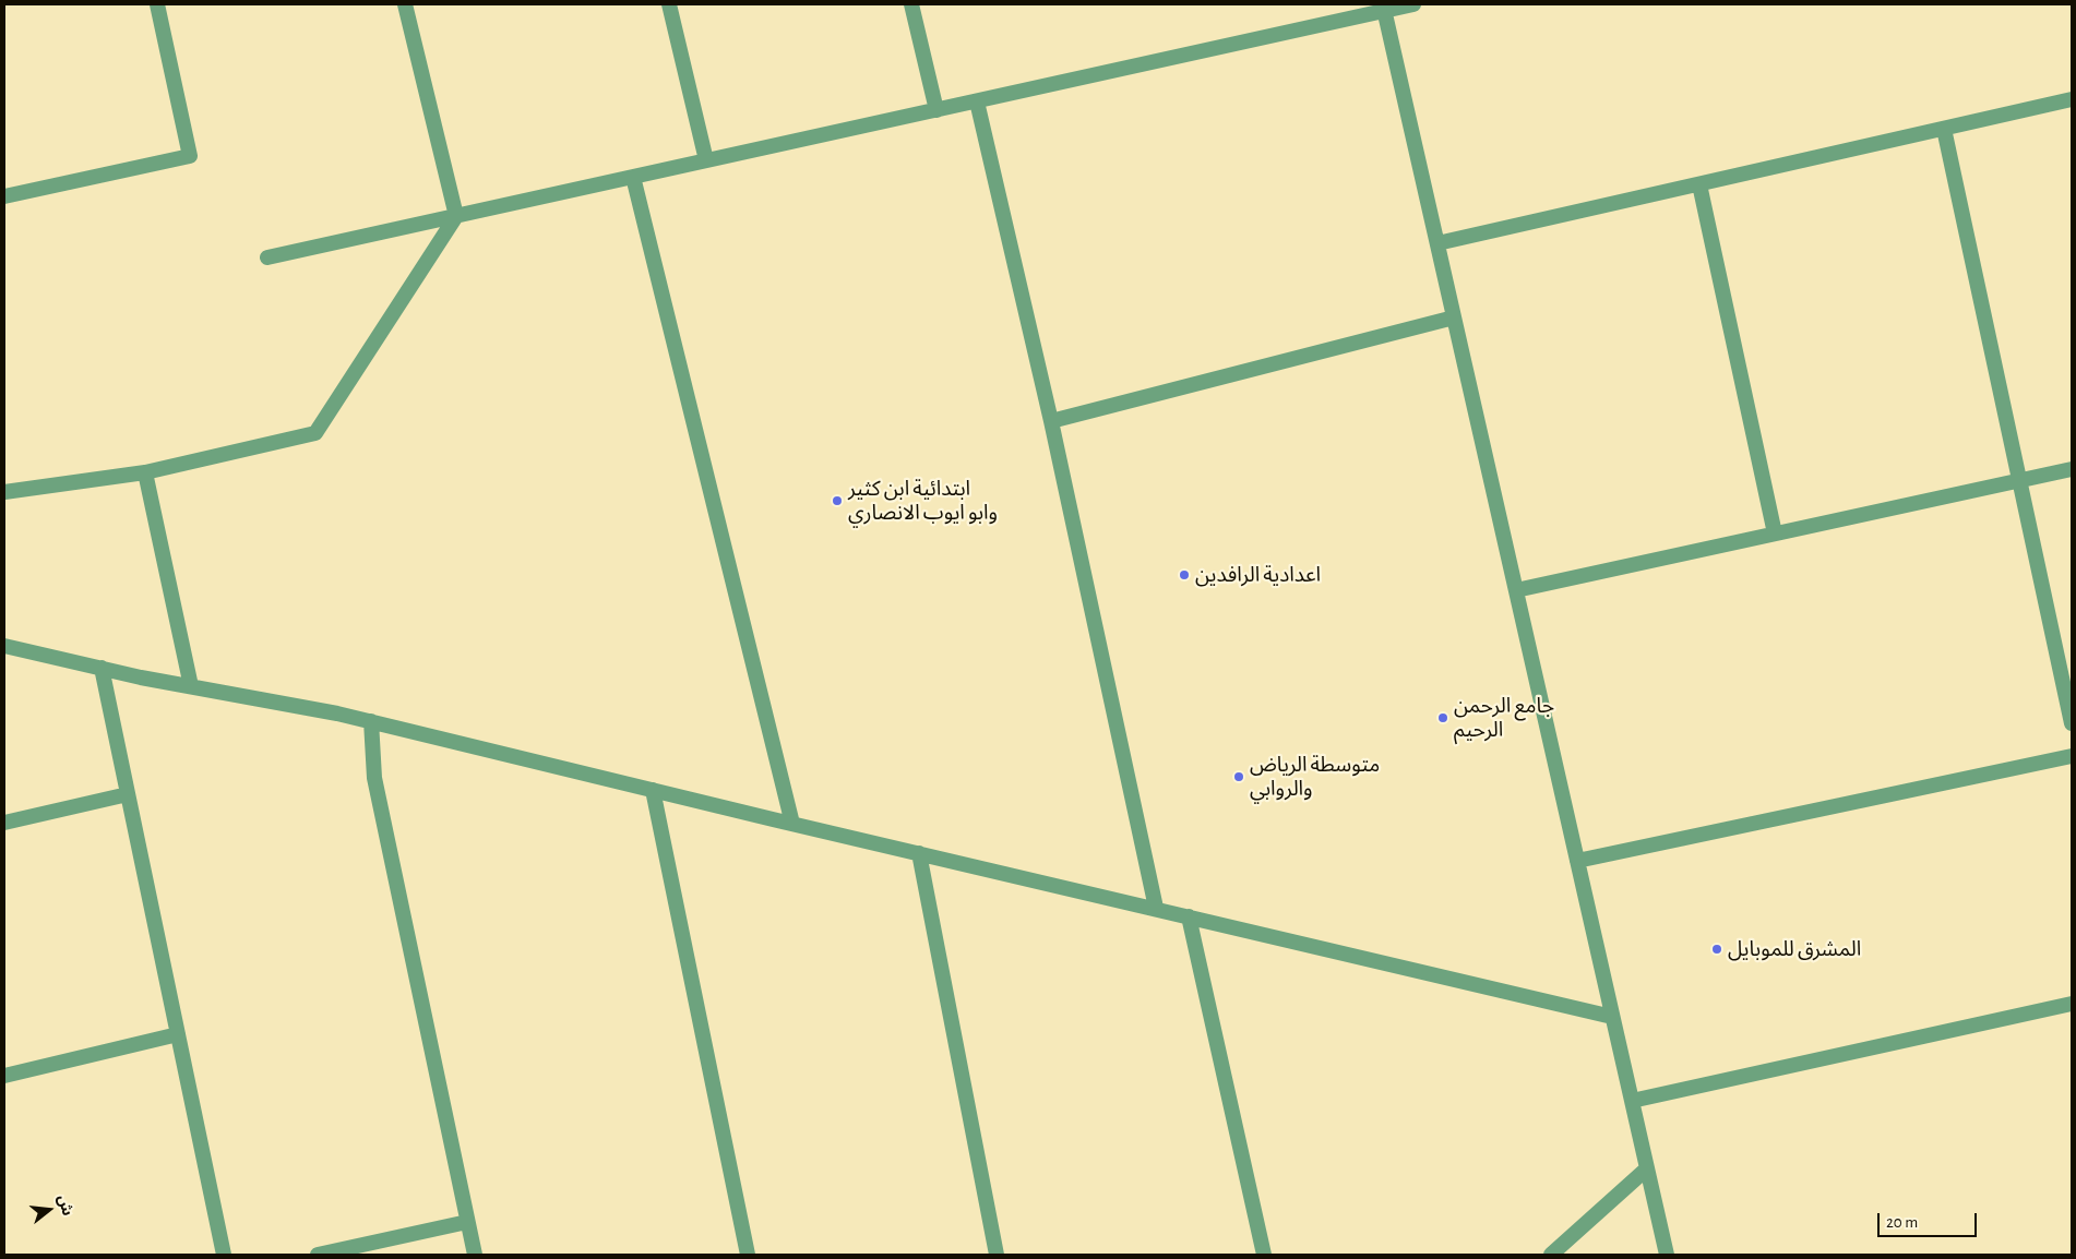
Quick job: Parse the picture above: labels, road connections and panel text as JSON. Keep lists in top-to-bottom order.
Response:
{
  "places": [
    "ابتدائية ابن كثير وابو ايوب الانصاري",
    "اعدادية الرافدين",
    "جامع الرحمن الرحيم",
    "متوسطة الرياض والروابي",
    "المشرق للموبايل"
  ],
  "scale_bar": "20 m",
  "north": "right"
}
